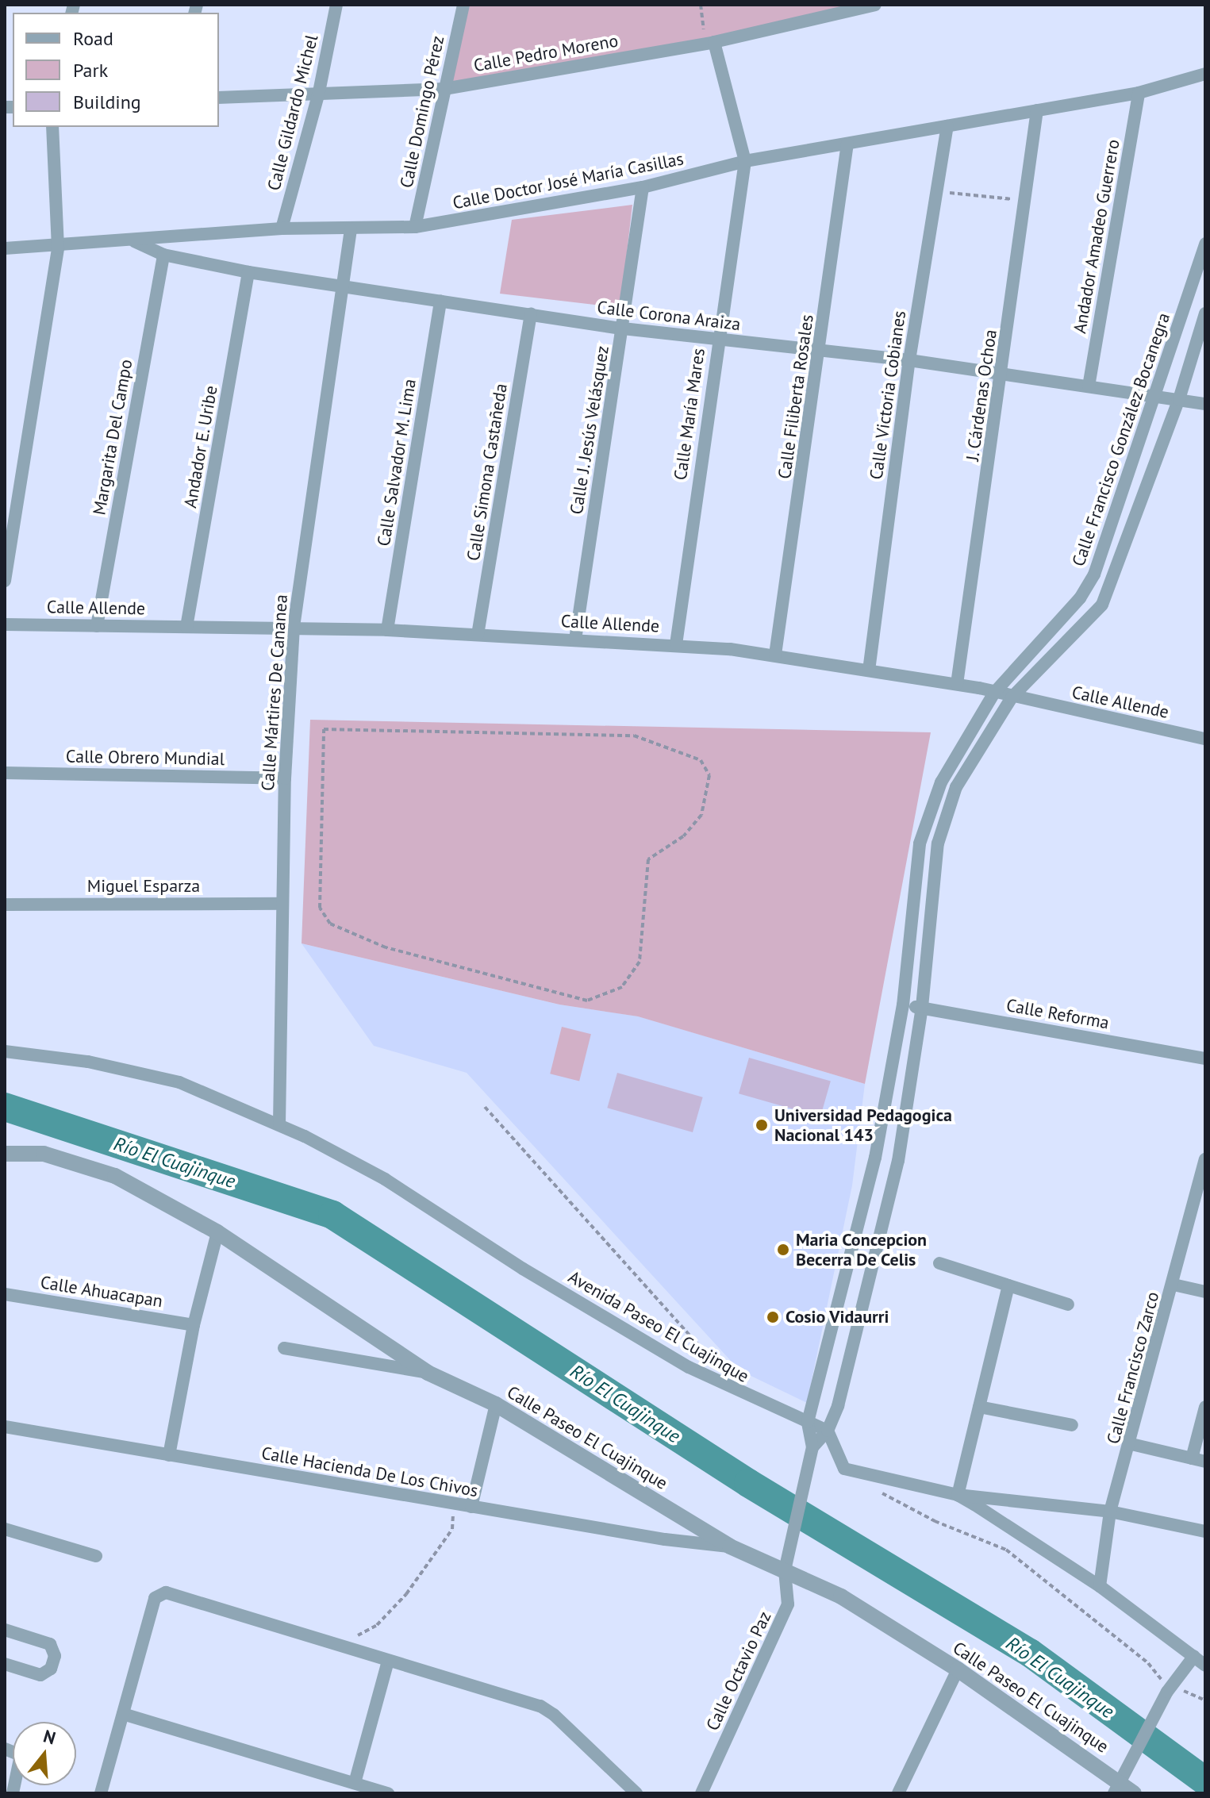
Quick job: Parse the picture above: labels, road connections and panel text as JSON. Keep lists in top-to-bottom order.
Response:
{
  "streets": {
    "street": [
      "Calle Pedro Moreno",
      "Calle Domingo Pérez",
      "Calle Gildardo Michel",
      "Calle Doctor José María Casillas",
      "Andador Amadeo Guerrero",
      "Calle Corona Araiza",
      "Calle Victoria Cobianes",
      "J. Cárdenas Ochoa",
      "Calle Filiberta Rosales",
      "Calle María Mares",
      "Calle J. Jesús Velásquez",
      "Margarita Del Campo",
      "Calle Francisco González Bocanegra",
      "Andador E. Uribe",
      "Calle Salvador M. Lima",
      "Calle Simona Castañeda",
      "Calle Allende",
      "Calle Mártires De Cananea",
      "Calle Obrero Mundial",
      "Miguel Esparza",
      "Calle Reforma",
      "Calle Ahuacapan",
      "Avenida Paseo El Cuajinque",
      "Calle Francisco Zarco",
      "Calle Paseo El Cuajinque",
      "Calle Hacienda De Los Chivos",
      "Calle Octavio Paz"
    ]
  },
  "crossings": [
    ["Calle Pedro Moreno", "Calle Domingo Pérez"],
    ["Calle Pedro Moreno", "Calle Gildardo Michel"],
    ["Calle Pedro Moreno", "Calle María Mares"],
    ["Calle Domingo Pérez", "Calle Doctor José María Casillas"],
    ["Calle Gildardo Michel", "Calle Doctor José María Casillas"],
    ["Calle Doctor José María Casillas", "Andador Amadeo Guerrero"],
    ["Calle Doctor José María Casillas", "Calle Corona Araiza"],
    ["Calle Doctor José María Casillas", "Calle Victoria Cobianes"],
    ["Calle Doctor José María Casillas", "J. Cárdenas Ochoa"],
    ["Calle Doctor José María Casillas", "Calle Filiberta Rosales"],
    ["Calle Doctor José María Casillas", "Calle María Mares"],
    ["Calle Doctor José María Casillas", "Calle J. Jesús Velásquez"],
    ["Calle Doctor José María Casillas", "Calle Mártires De Cananea"],
    ["Andador Amadeo Guerrero", "Calle Corona Araiza"],
    ["Calle Corona Araiza", "Calle Victoria Cobianes"],
    ["Calle Corona Araiza", "J. Cárdenas Ochoa"],
    ["Calle Corona Araiza", "Calle Filiberta Rosales"],
    ["Calle Corona Araiza", "Calle María Mares"],
    ["Calle Corona Araiza", "Calle J. Jesús Velásquez"],
    ["Calle Corona Araiza", "Margarita Del Campo"],
    ["Calle Corona Araiza", "Calle Francisco González Bocanegra"],
    ["Calle Corona Araiza", "Andador E. Uribe"],
    ["Calle Corona Araiza", "Calle Salvador M. Lima"],
    ["Calle Corona Araiza", "Calle Simona Castañeda"],
    ["Calle Corona Araiza", "Calle Mártires De Cananea"],
    ["Calle Victoria Cobianes", "Calle Allende"],
    ["J. Cárdenas Ochoa", "Calle Allende"],
    ["Calle Filiberta Rosales", "Calle Allende"],
    ["Calle María Mares", "Calle Allende"],
    ["Calle J. Jesús Velásquez", "Calle Allende"],
    ["Margarita Del Campo", "Calle Allende"],
    ["Calle Francisco González Bocanegra", "Calle Allende"],
    ["Calle Francisco González Bocanegra", "Calle Reforma"],
    ["Calle Francisco González Bocanegra", "Avenida Paseo El Cuajinque"],
    ["Calle Francisco González Bocanegra", "Calle Octavio Paz"],
    ["Andador E. Uribe", "Calle Allende"],
    ["Calle Salvador M. Lima", "Calle Allende"],
    ["Calle Simona Castañeda", "Calle Allende"],
    ["Calle Allende", "Calle Mártires De Cananea"],
    ["Calle Mártires De Cananea", "Calle Obrero Mundial"],
    ["Calle Mártires De Cananea", "Miguel Esparza"],
    ["Calle Mártires De Cananea", "Avenida Paseo El Cuajinque"],
    ["Avenida Paseo El Cuajinque", "Calle Octavio Paz"],
    ["Calle Paseo El Cuajinque", "Calle Hacienda De Los Chivos"],
    ["Calle Paseo El Cuajinque", "Calle Octavio Paz"]
  ],
  "water": ["Río El Cuajinque"],
  "places": ["Universidad Pedagogica Nacional 143", "Maria Concepcion Becerra De Celis", "Cosio Vidaurri"],
  "legend": ["Road", "Park", "Building"],
  "north": "top"
}
